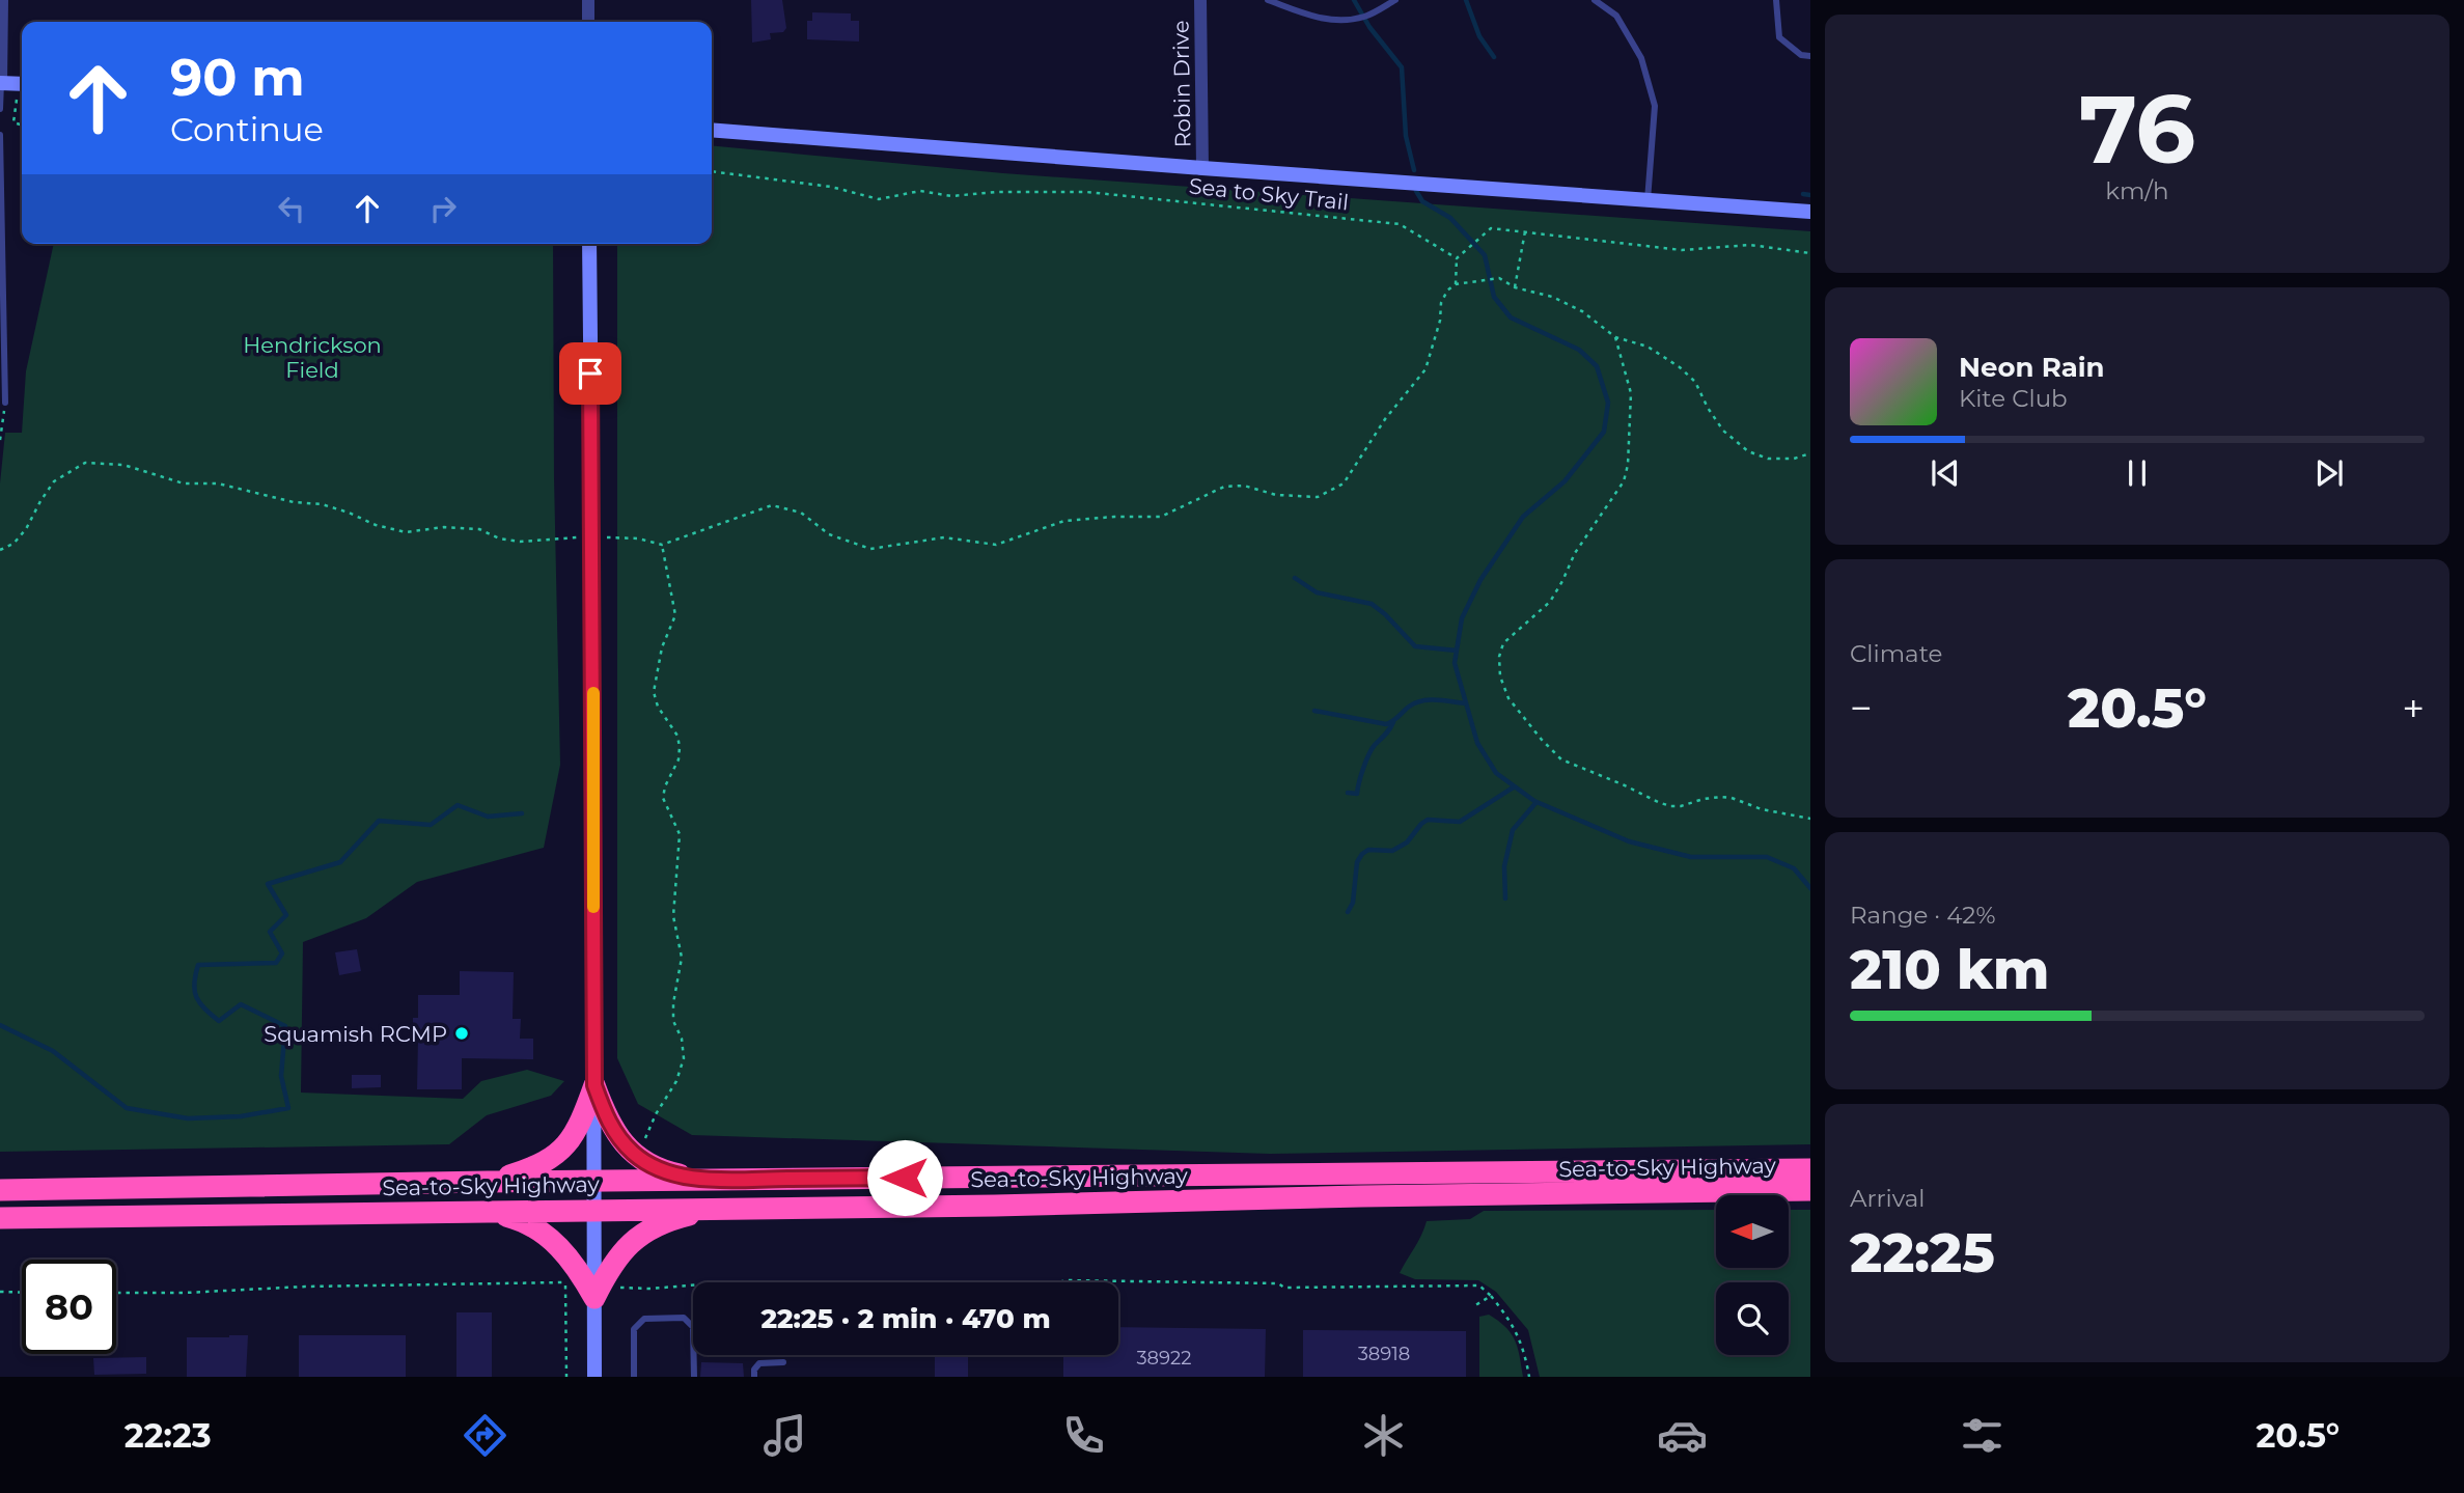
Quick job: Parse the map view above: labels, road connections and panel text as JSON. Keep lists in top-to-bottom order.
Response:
{
  "streets": {
    "highway": ["Sea-to-Sky Highway"],
    "street": ["Robin Drive"],
    "path": ["Sea to Sky Trail"]
  },
  "parks": ["Hendrickson Field"],
  "places": ["Squamish RCMP"],
  "house_numbers": ["38918", "38922"],
  "north": "left",
  "page": {
    "tile": [
      ["76", "km/h"],
      "Climate",
      ["Range · 42%", "210 km"],
      ["Arrival", "22:25"]
    ],
    "turn": ["90 m", "Continue"],
    "song": ["Neon Rain", "Kite Club"],
    "heat": ["−", "20.5°", "+"],
    "limit": "80",
    "trip": "22:25 · 2 min · 470 m",
    "tabs": ["22:23", "20.5°"]
  }
}
